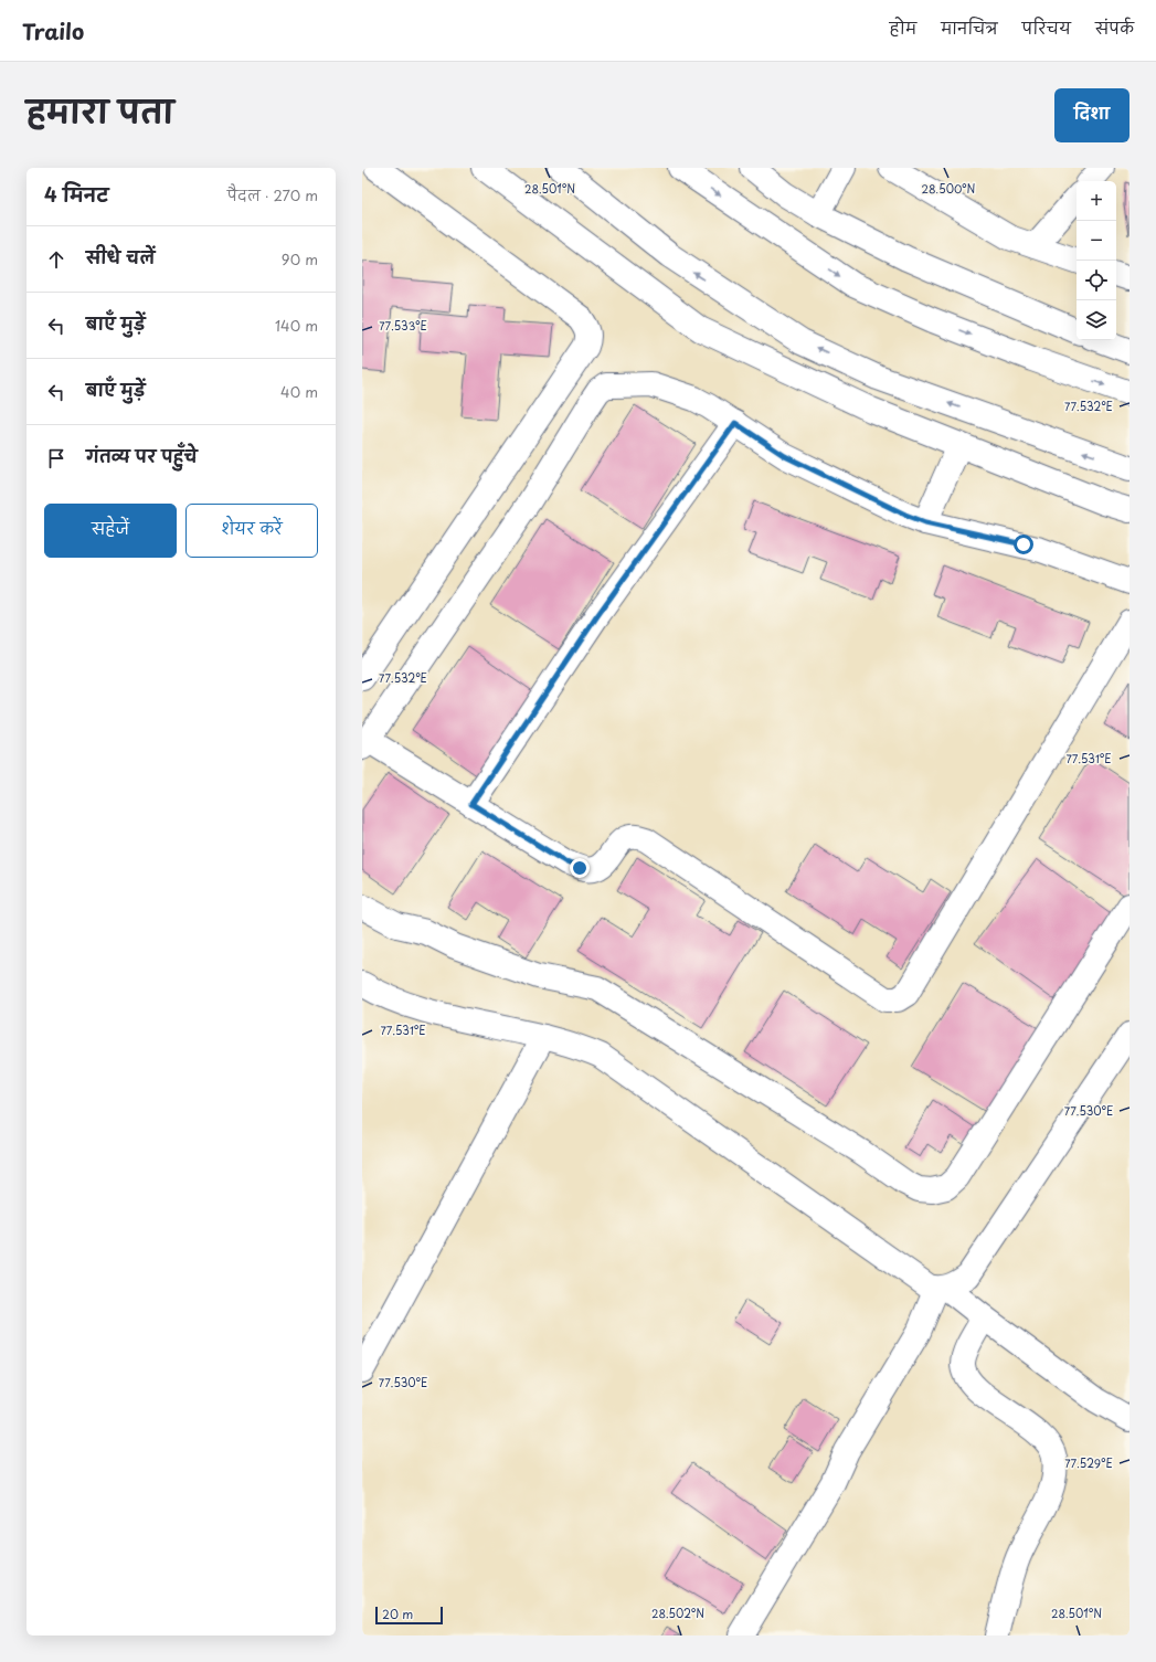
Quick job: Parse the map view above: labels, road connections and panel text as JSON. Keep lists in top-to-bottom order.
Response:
{
  "scale_bar": "20 m",
  "page": {
    "header": "Trailo",
    "nav": [
      "होम",
      "मानचित्र",
      "परिचय",
      "संपर्क"
    ],
    "title": "हमारा पता",
    "buttons": [
      "दिशा",
      ["सहेजें", "शेयर करें"]
    ],
    "heading": ["4 मिनट", "पैदल · 270 m"],
    "map_buttons": ["+", "−"],
    "list": [
      ["सीधे चलें", "90 m"],
      ["बाएँ मुड़ें", "140 m"],
      ["बाएँ मुड़ें", "40 m"],
      "गंतव्य पर पहुँचे"
    ],
    "scale": "20 m"
  },
  "coordinates": [
    "28.501°N",
    "28.500°N",
    "77.533°E",
    "77.532°E",
    "77.531°E",
    "77.530°E",
    "77.529°E",
    "28.502°N"
  ]
}
